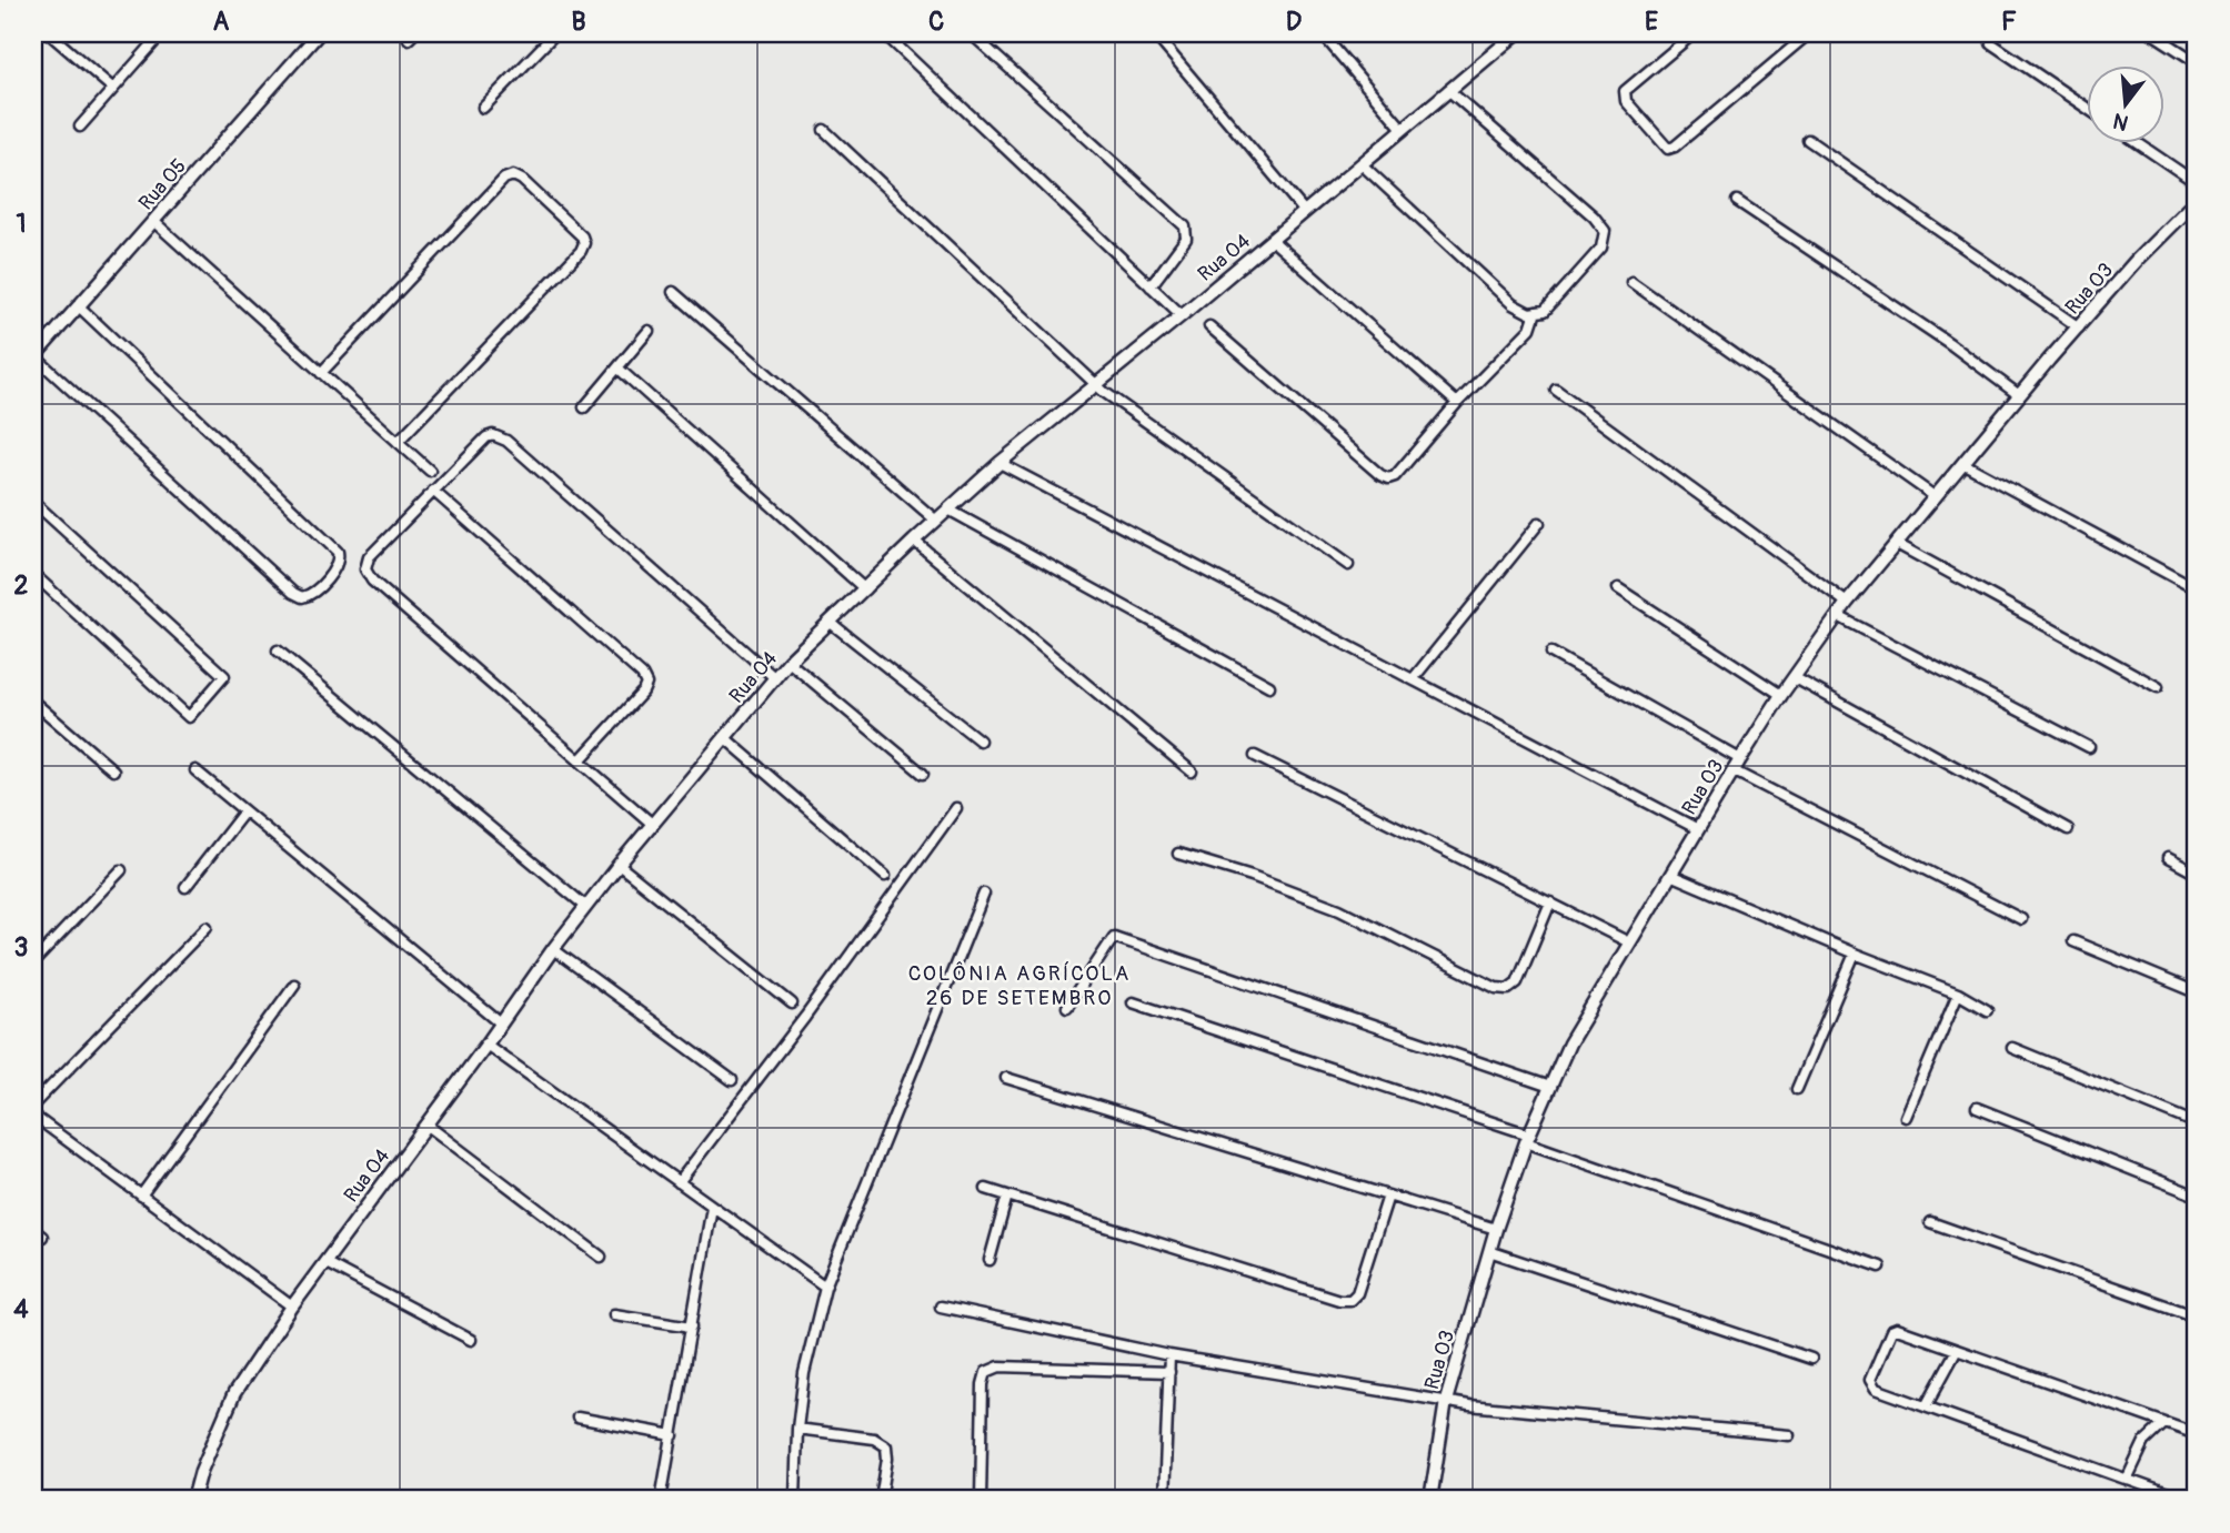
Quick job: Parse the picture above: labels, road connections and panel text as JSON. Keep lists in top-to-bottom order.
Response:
{
  "streets": {
    "street": ["Rua 05", "Rua 04", "Rua 03"]
  },
  "districts": ["COLÔNIA AGRÍCOLA 26 DE SETEMBRO"],
  "north": "bottom",
  "grid": {
    "columns": [
      "A",
      "B",
      "C",
      "D",
      "E",
      "F"
    ],
    "rows": [
      "1",
      "2",
      "3",
      "4"
    ]
  }
}
